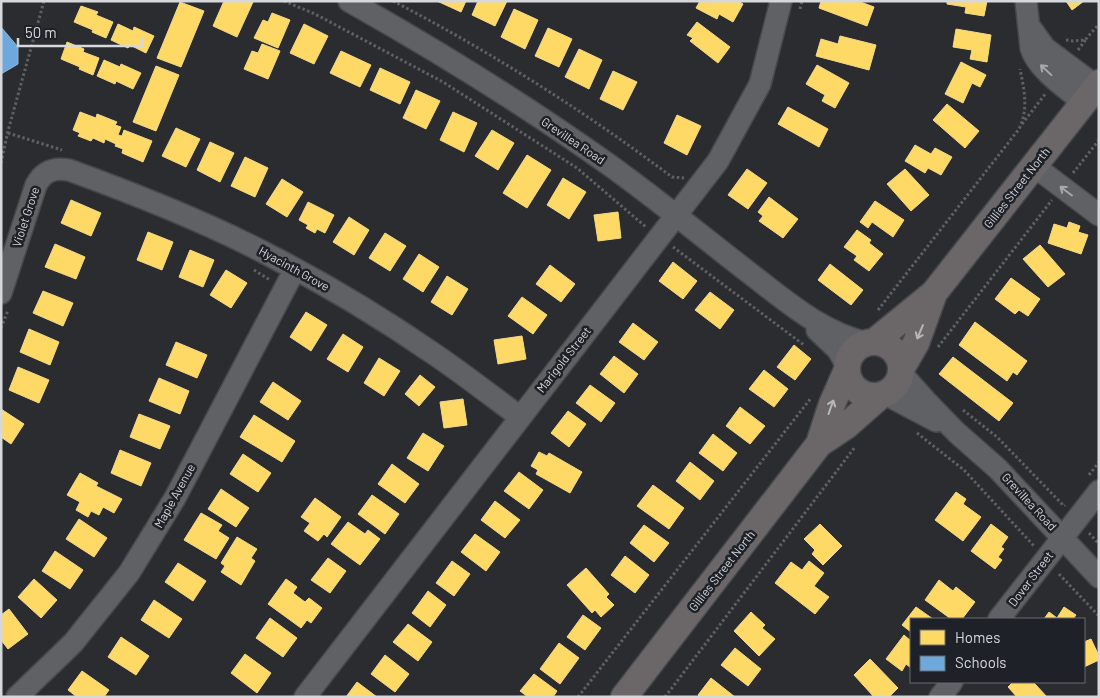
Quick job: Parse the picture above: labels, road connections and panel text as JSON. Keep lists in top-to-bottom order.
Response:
{
  "streets": {
    "main road": ["Gillies Street North"],
    "street": [
      "Grevillea Road",
      "Violet Grove",
      "Hyacinth Grove",
      "Marigold Street",
      "Maple Avenue",
      "Dover Street"
    ]
  },
  "crossings": [
    ["Grevillea Road", "Gillies Street North"],
    ["Grevillea Road", "Marigold Street"],
    ["Grevillea Road", "Dover Street"],
    ["Violet Grove", "Hyacinth Grove"],
    ["Hyacinth Grove", "Marigold Street"],
    ["Hyacinth Grove", "Maple Avenue"]
  ],
  "legend": ["Homes", "Schools"],
  "scale_bar": "50 m"
}
